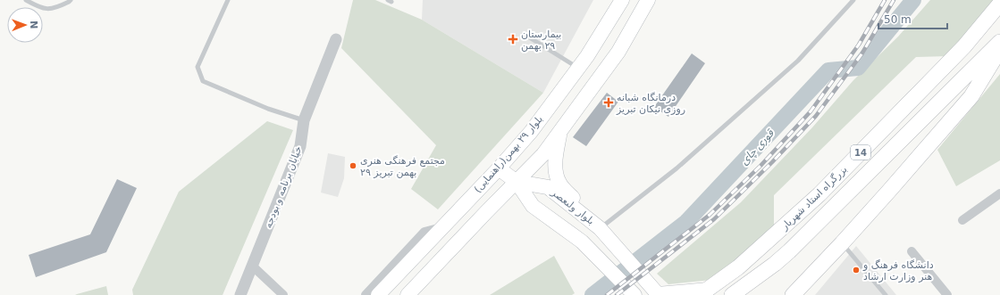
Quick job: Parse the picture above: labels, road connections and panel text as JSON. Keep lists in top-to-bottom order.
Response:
{
  "streets": {
    "highway": ["14", "بزرگراه استاد شهریار"],
    "main road": ["بلوار ٢٩ بهمن(راهنمایی)", "بلوار ولىعصر"],
    "street": ["خیابان برنامه و بودجه"]
  },
  "water": ["قوری چای"],
  "places": {
    "health": ["بیمارستان ٢٩ بهمن", "درمانگاه شبانه روزی نیکان تبریز"],
    "other": ["مجتمع فرهنگی هنری ۲۹ بهمن تبریز", "دانشگاه فرهنگ و هنر وزارت ارشاد"]
  },
  "scale_bar": "50 m",
  "north": "right"
}
